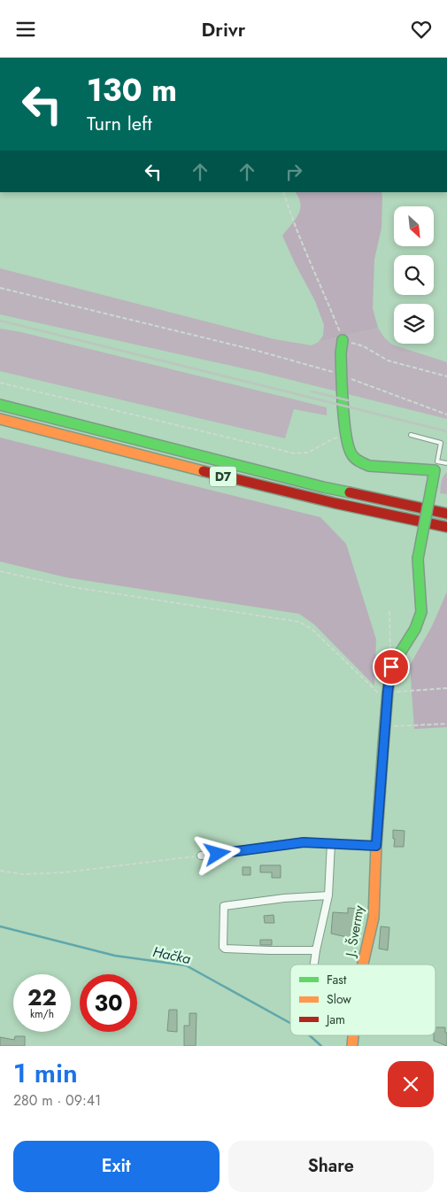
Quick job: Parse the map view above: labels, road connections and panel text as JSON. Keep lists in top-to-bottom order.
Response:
{
  "streets": {
    "main road": ["D7", "J. Švermy"]
  },
  "water": ["Hačka"],
  "legend": ["Fast", "Slow", "Jam"],
  "north": "bottom right",
  "page": {
    "header": "Drivr",
    "turn": ["130 m", "Turn left"],
    "speed": "22 km/h",
    "limit": "30",
    "heading": ["1 min", "280 m · 09:41"],
    "buttons": ["Exit", "Share"]
  }
}
